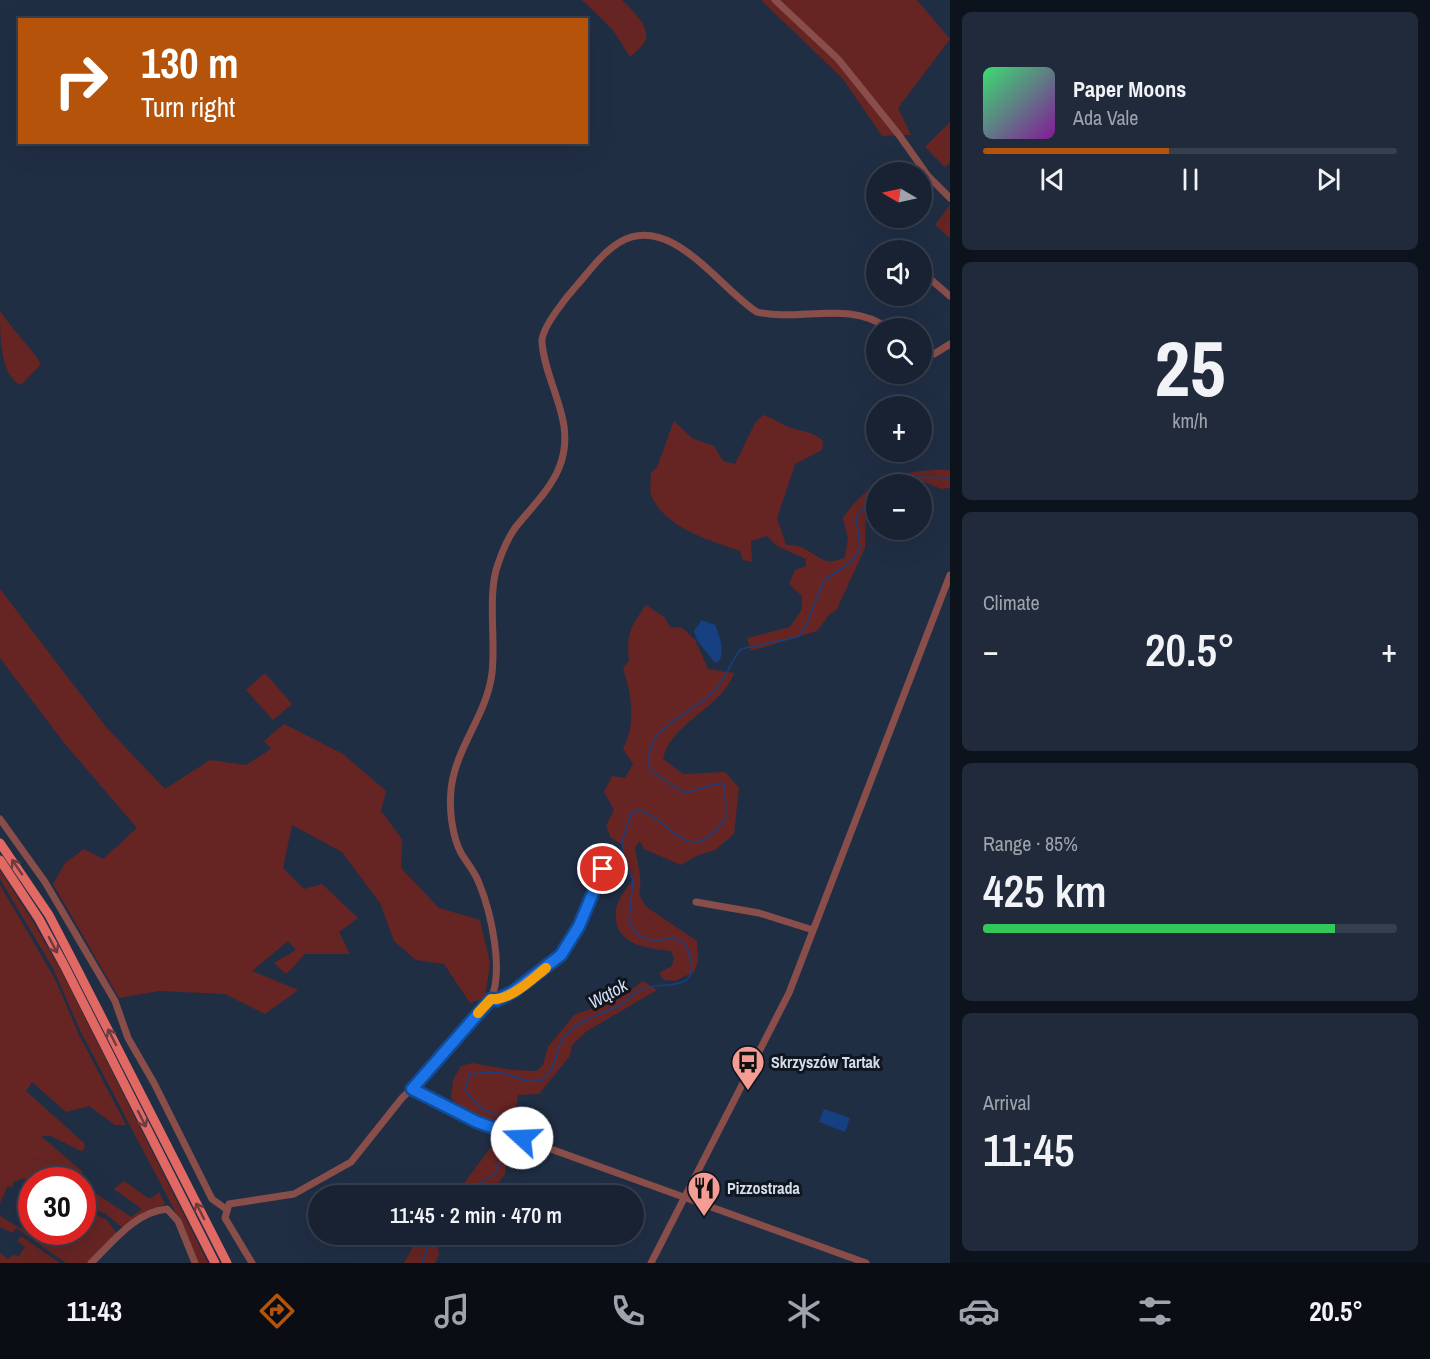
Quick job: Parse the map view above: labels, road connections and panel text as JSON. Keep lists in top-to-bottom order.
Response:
{
  "water": ["Wątok"],
  "places": {
    "bus stop": ["Skrzyszów Tartak"],
    "restaurant": ["Pizzostrada"]
  },
  "north": "left",
  "page": {
    "turn": ["130 m", "Turn right"],
    "song": ["Paper Moons", "Ada Vale"],
    "map_buttons": ["+", "−"],
    "tile": [
      ["25", "km/h"],
      "Climate",
      ["Range · 85%", "425 km"],
      ["Arrival", "11:45"]
    ],
    "heat": ["−", "20.5°", "+"],
    "limit": "30",
    "trip": "11:45 · 2 min · 470 m",
    "tabs": ["11:43", "20.5°"]
  }
}
